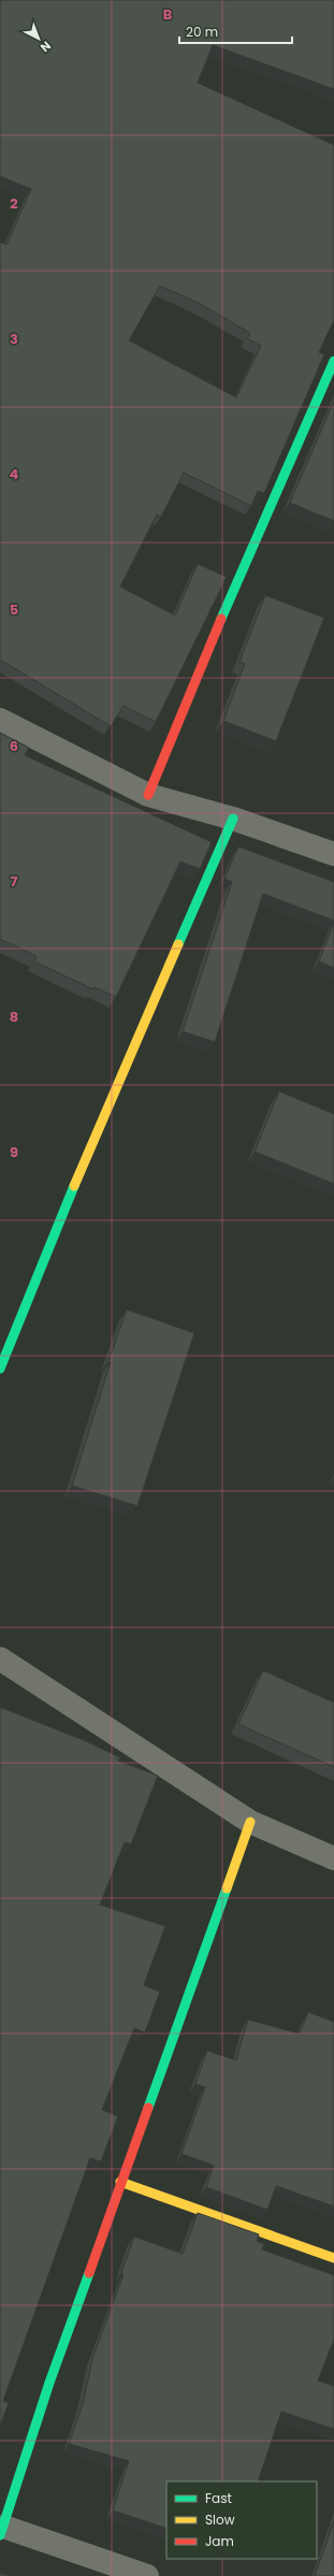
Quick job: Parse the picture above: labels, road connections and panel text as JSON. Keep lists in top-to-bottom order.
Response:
{
  "legend": ["Fast", "Slow", "Jam"],
  "scale_bar": "20 m",
  "north": "bottom right",
  "grid": {
    "columns": ["B"],
    "rows": [
      "2",
      "3",
      "4",
      "5",
      "6",
      "7",
      "8",
      "9"
    ]
  }
}
